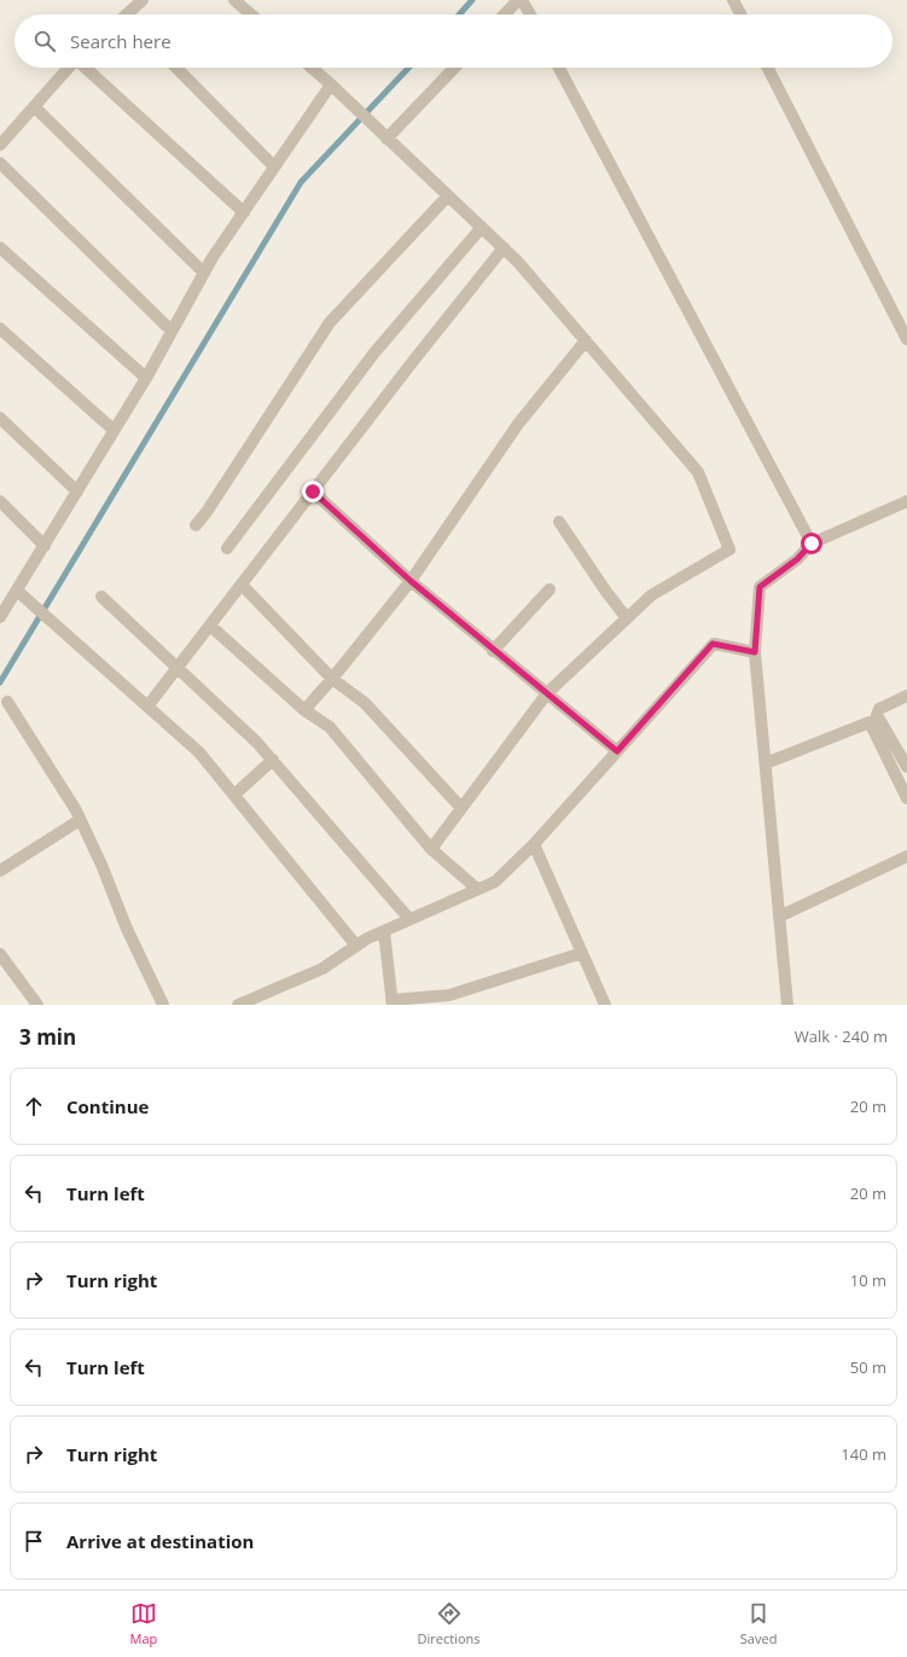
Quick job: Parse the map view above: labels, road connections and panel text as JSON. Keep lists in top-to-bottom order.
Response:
{
  "page": {
    "search": "Search here",
    "heading": ["3 min", "Walk · 240 m"],
    "list": [
      ["Continue", "20 m"],
      ["Turn left", "20 m"],
      ["Turn right", "10 m"],
      ["Turn left", "50 m"],
      ["Turn right", "140 m"],
      "Arrive at destination"
    ],
    "nav": ["Map", "Directions", "Saved"]
  }
}
